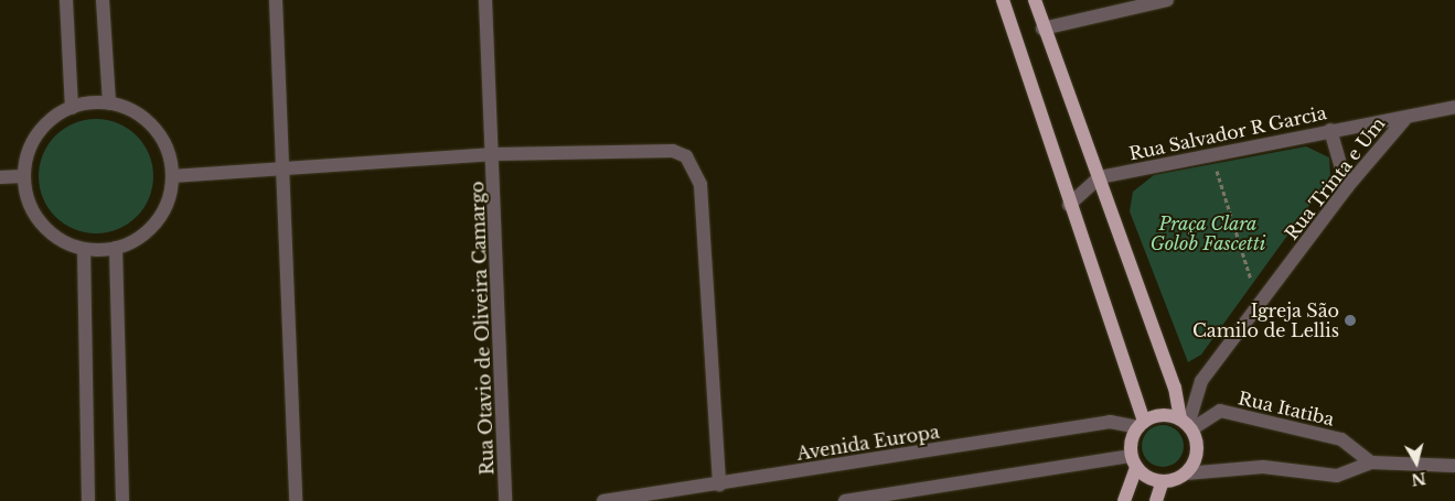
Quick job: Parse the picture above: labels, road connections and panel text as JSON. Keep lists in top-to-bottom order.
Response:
{
  "streets": {
    "street": [
      "Rua Salvador R Garcia",
      "Rua Trinta e Um",
      "Rua Otavio de Oliveira Camargo",
      "Rua Itatiba",
      "Avenida Europa"
    ]
  },
  "crossings": [
    ["Rua Salvador R Garcia", "Rua Trinta e Um"],
    ["Rua Trinta e Um", "Rua Itatiba"],
    ["Rua Trinta e Um", "Avenida Europa"],
    ["Rua Otavio de Oliveira Camargo", "Avenida Europa"],
    ["Rua Itatiba", "Avenida Europa"]
  ],
  "parks": ["Praça Clara Golob Fascetti"],
  "places": ["Igreja São Camilo de Lellis"],
  "north": "bottom"
}
